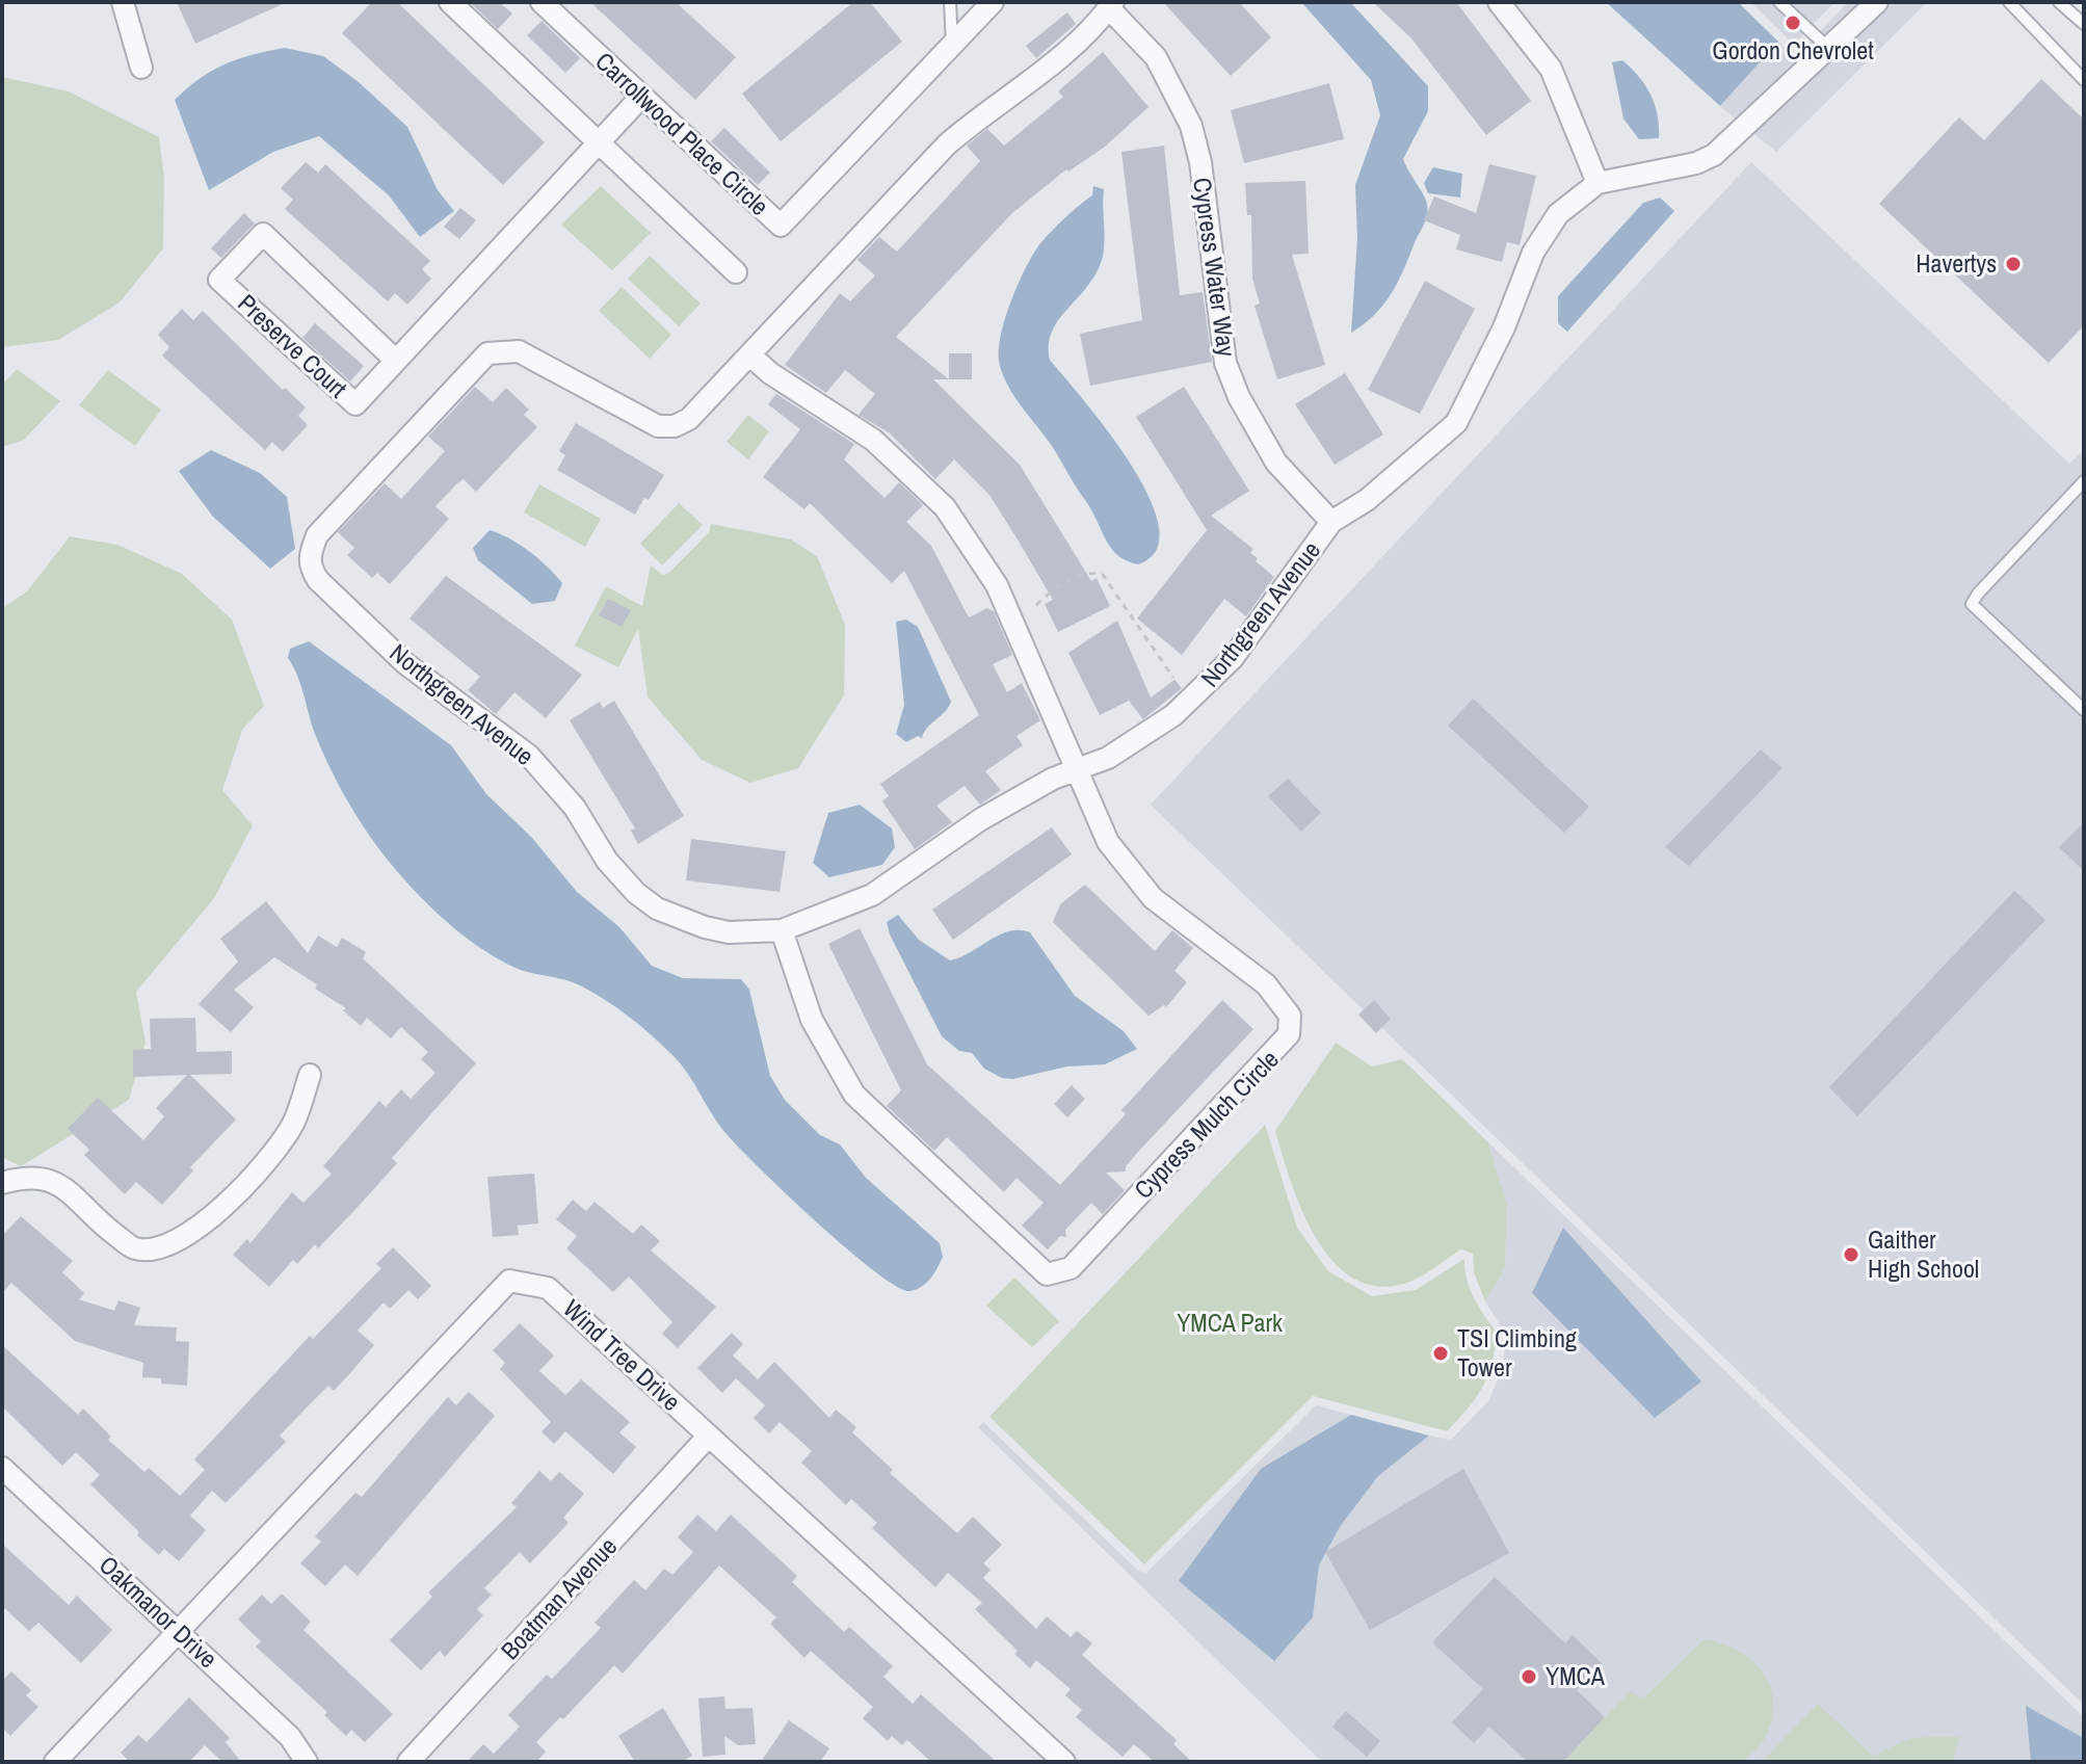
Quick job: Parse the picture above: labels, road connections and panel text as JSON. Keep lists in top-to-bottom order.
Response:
{
  "streets": {
    "street": [
      "Carrollwood Place Circle",
      "Cypress Water Way",
      "Preserve Court",
      "Northgreen Avenue",
      "Cypress Mulch Circle",
      "Wind Tree Drive",
      "Boatman Avenue",
      "Oakmanor Drive"
    ]
  },
  "crossings": [
    ["Carrollwood Place Circle", "Preserve Court"],
    ["Cypress Water Way", "Northgreen Avenue"],
    ["Northgreen Avenue", "Cypress Mulch Circle"],
    ["Wind Tree Drive", "Boatman Avenue"],
    ["Wind Tree Drive", "Oakmanor Drive"]
  ],
  "parks": ["YMCA Park"],
  "places": [
    "Gordon Chevrolet",
    "Havertys",
    "Gaither High School",
    "TSI Climbing Tower",
    "YMCA"
  ]
}
